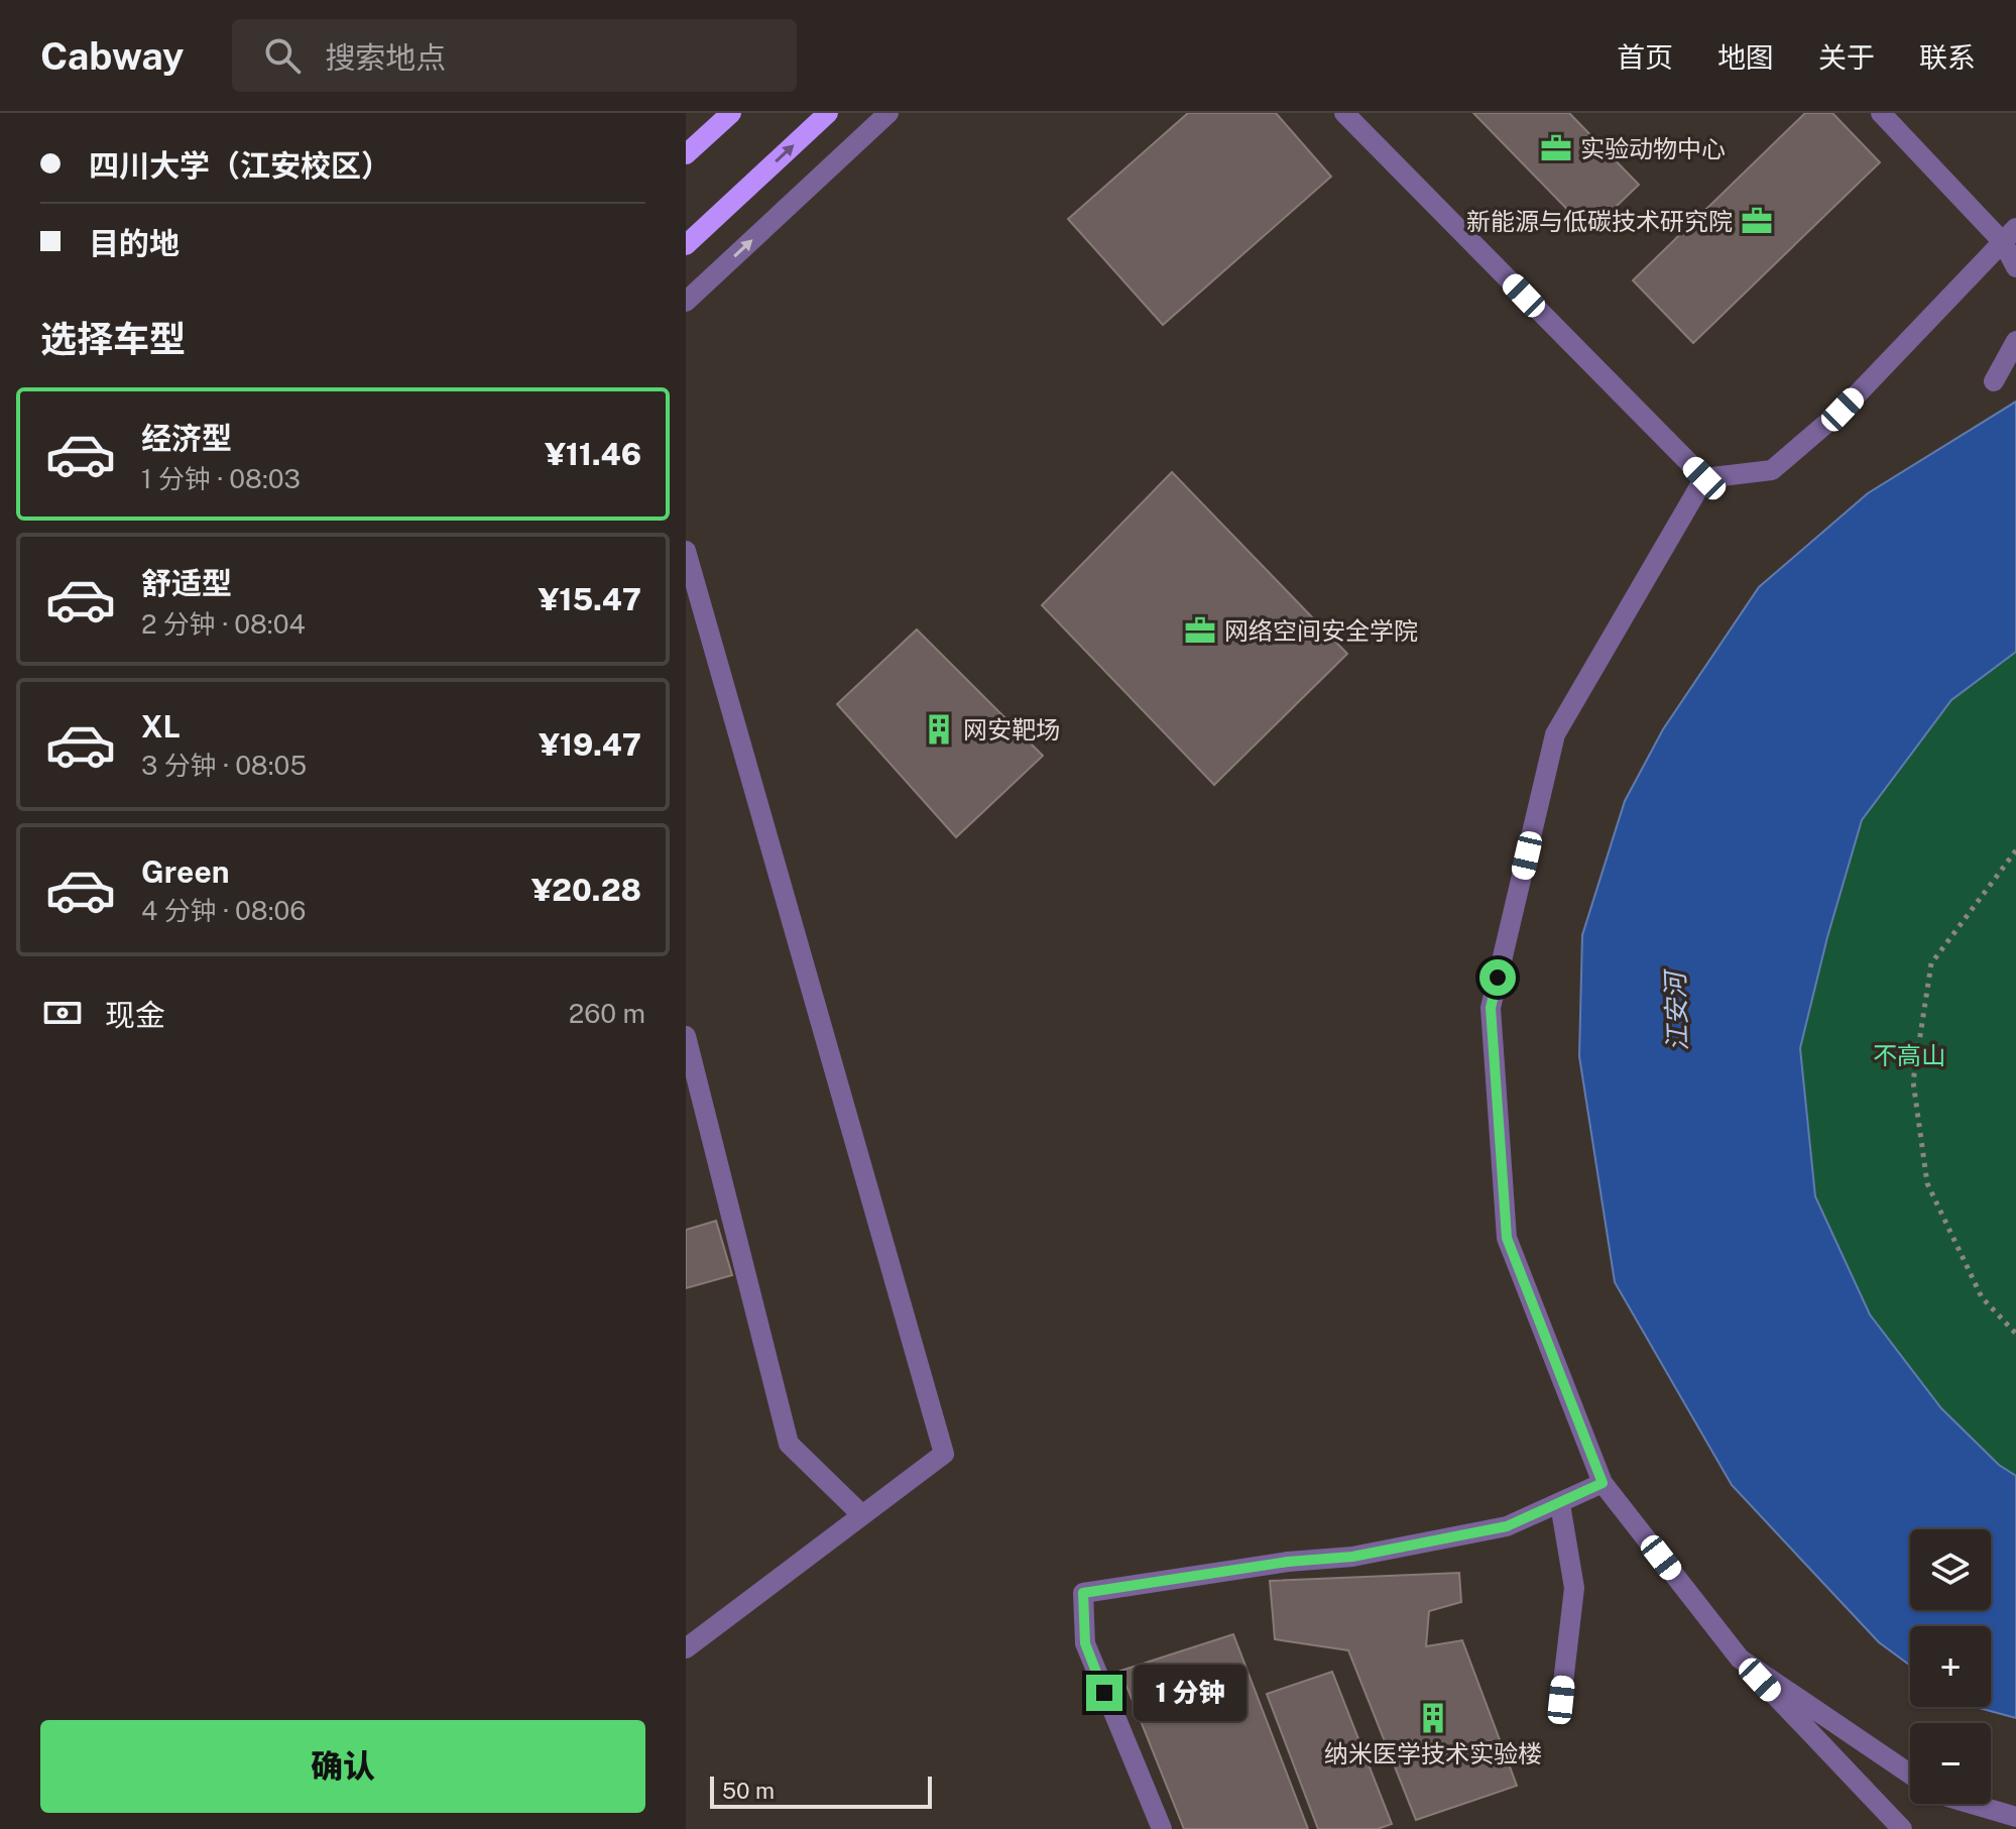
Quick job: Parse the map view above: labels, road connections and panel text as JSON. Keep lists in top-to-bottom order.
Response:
{
  "water": ["江安河"],
  "parks": ["不高山"],
  "places": {
    "office": ["实验动物中心", "新能源与低碳技术研究院", "网络空间安全学院"],
    "building": ["网安靶场", "纳米医学技术实验楼"]
  },
  "scale_bar": "50 m",
  "page": {
    "header": "Cabway",
    "search": "搜索地点",
    "nav": [
      "首页",
      "地图",
      "关于",
      "联系"
    ],
    "banner": ["四川大学（江安校区）", "目的地"],
    "heading": "选择车型",
    "list": [
      {
        "name": "经济型",
        "note": "1 分钟 · 08:03",
        "value": "¥11.46"
      },
      {
        "name": "舒适型",
        "note": "2 分钟 · 08:04",
        "value": "¥15.47"
      },
      {
        "name": "XL",
        "note": "3 分钟 · 08:05",
        "value": "¥19.47"
      },
      {
        "name": "Green",
        "note": "4 分钟 · 08:06",
        "value": "¥20.28"
      }
    ],
    "pay": ["现金", "260 m"],
    "map_buttons": ["+", "−"],
    "bubble": "1 分钟",
    "buttons": "确认",
    "scale": "50 m"
  }
}
